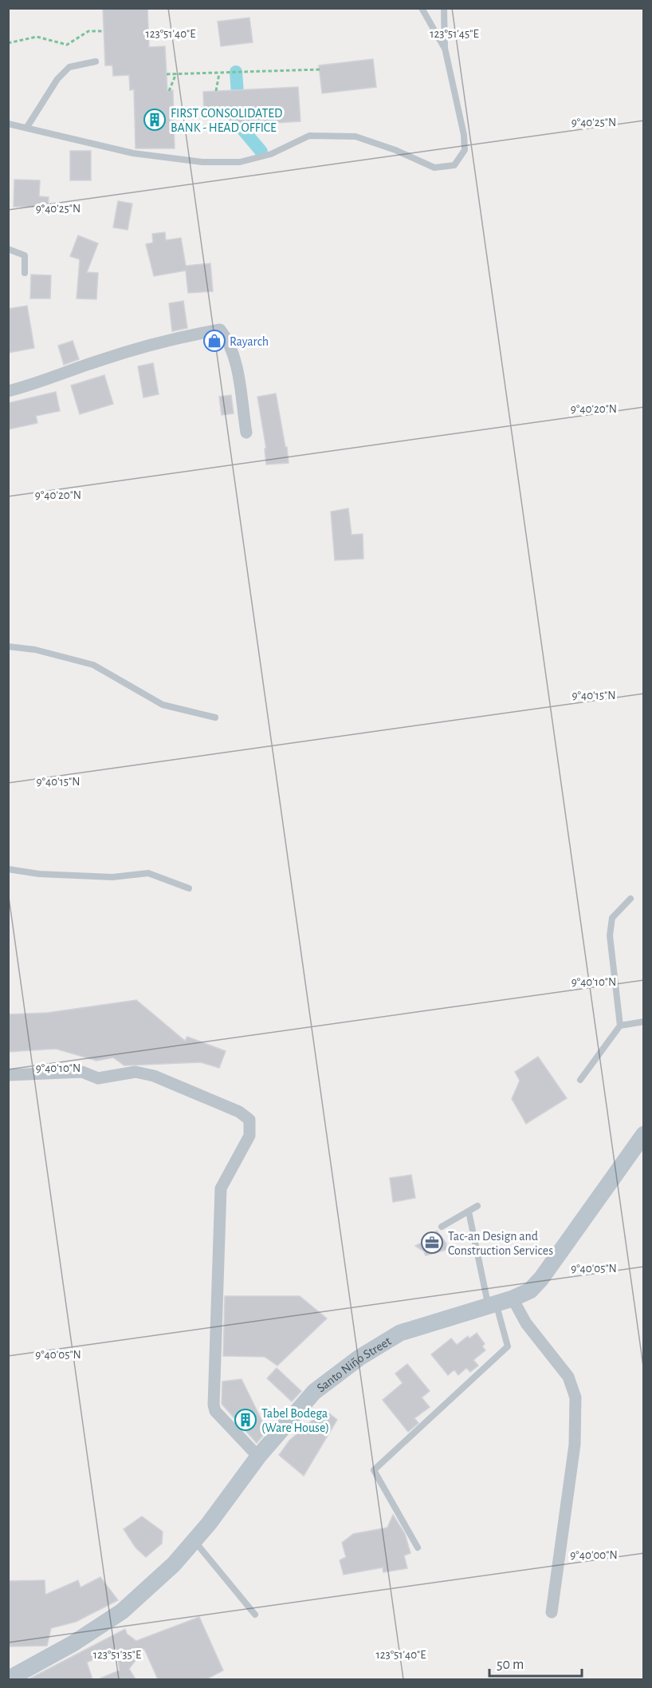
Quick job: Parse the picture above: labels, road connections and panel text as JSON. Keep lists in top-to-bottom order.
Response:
{
  "streets": {
    "main road": ["Santo Niño Street"]
  },
  "places": {
    "building": ["FIRST CONSOLIDATED BANK - HEAD OFFICE", "Tabel Bodega (Ware House)"],
    "shop": ["Rayarch"],
    "office": ["Tac-an Design and Construction Services"]
  },
  "scale_bar": "50 m",
  "coordinates": [
    "123°51'40\"E",
    "123°51'45\"E",
    "9°40'25\"N",
    "9°40'20\"N",
    "9°40'15\"N",
    "9°40'10\"N",
    "9°40'05\"N",
    "9°40'00\"N",
    "123°51'35\"E"
  ]
}
